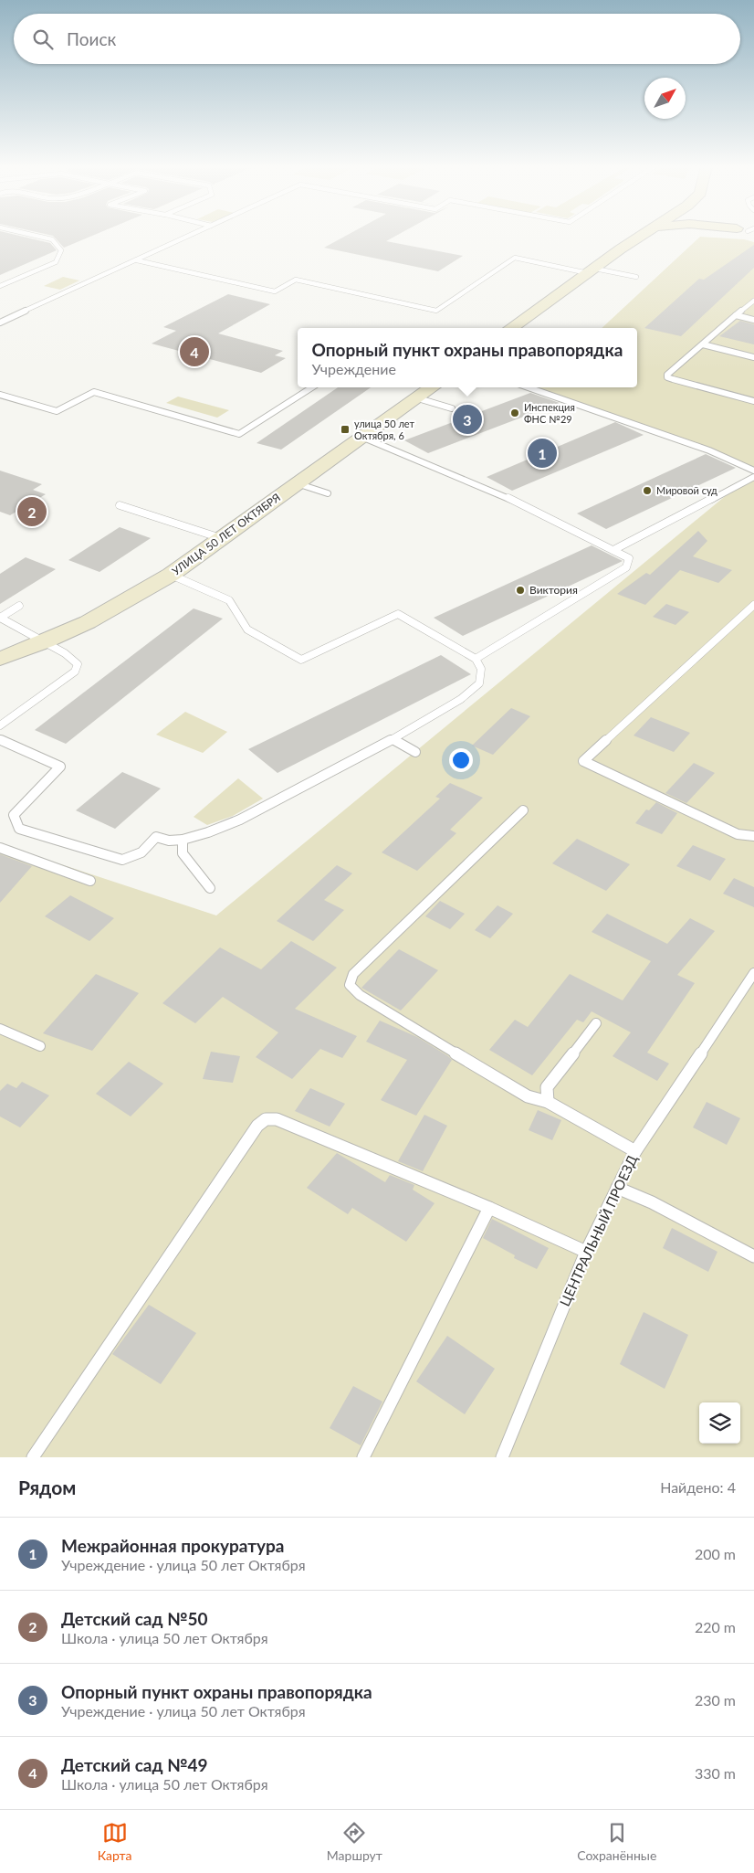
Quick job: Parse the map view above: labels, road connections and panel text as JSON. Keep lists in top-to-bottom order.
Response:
{
  "streets": {
    "street": ["УЛИЦА 50 ЛЕТ ОКТЯБРЯ"],
    "lane": ["ЦЕНТРАЛЬНЫЙ ПРОЕЗД"]
  },
  "places": {
    "other": ["Инспекция ФНС №29", "Мировой суд", "Виктория"],
    "transit": ["улица 50 лет Октября, 6"]
  },
  "north": "top right",
  "page": {
    "search": "Поиск",
    "popup": ["Опорный пункт охраны правопорядка", "Учреждение"],
    "pins": [
      "4",
      "3",
      "1",
      "2"
    ],
    "heading": ["Рядом", "Найдено: 4"],
    "list": [
      {
        "mark": "1",
        "name": "Межрайонная прокуратура",
        "note": "Учреждение · улица 50 лет Октября",
        "value": "200 m"
      },
      {
        "mark": "2",
        "name": "Детский сад №50",
        "note": "Школа · улица 50 лет Октября",
        "value": "220 m"
      },
      {
        "mark": "3",
        "name": "Опорный пункт охраны правопорядка",
        "note": "Учреждение · улица 50 лет Октября",
        "value": "230 m"
      },
      {
        "mark": "4",
        "name": "Детский сад №49",
        "note": "Школа · улица 50 лет Октября",
        "value": "330 m"
      }
    ],
    "nav": ["Карта", "Маршрут", "Сохранённые"]
  }
}
